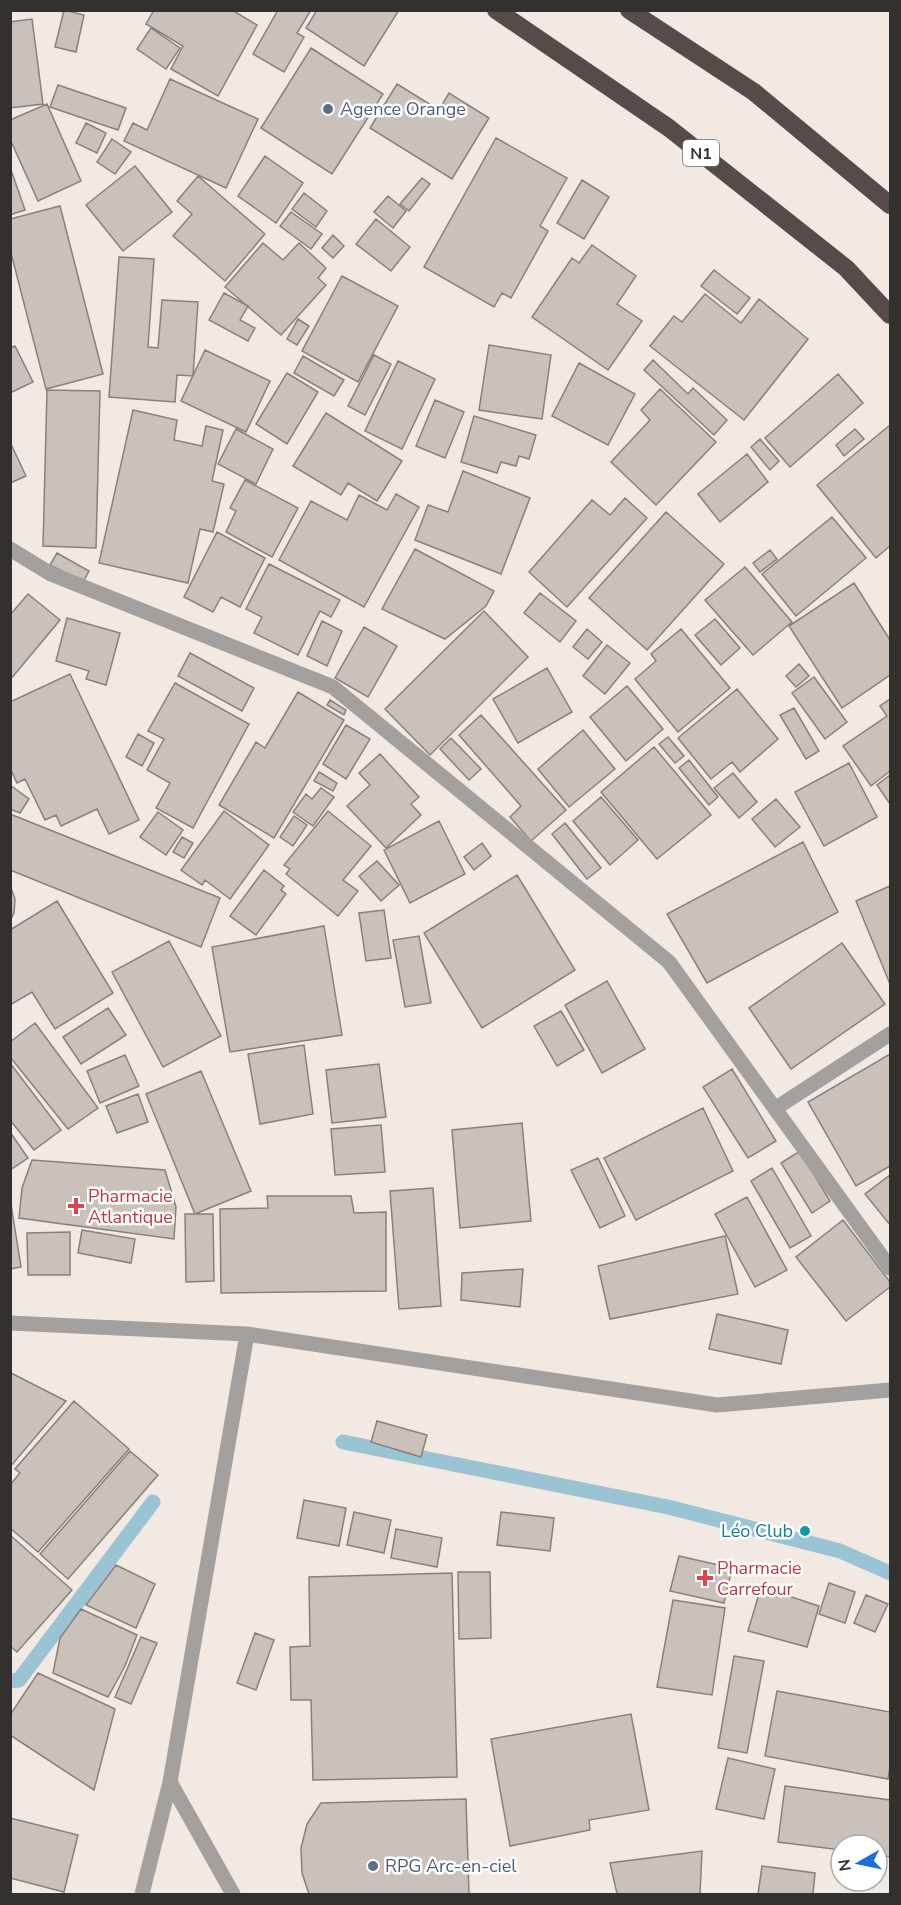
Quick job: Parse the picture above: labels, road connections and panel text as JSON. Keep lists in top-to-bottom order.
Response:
{
  "streets": {
    "highway": ["N1"]
  },
  "places": {
    "other": ["Agence Orange", "Léo Club", "RPG Arc-en-ciel"],
    "health": ["Pharmacie Atlantique", "Pharmacie Carrefour"]
  },
  "north": "left"
}
